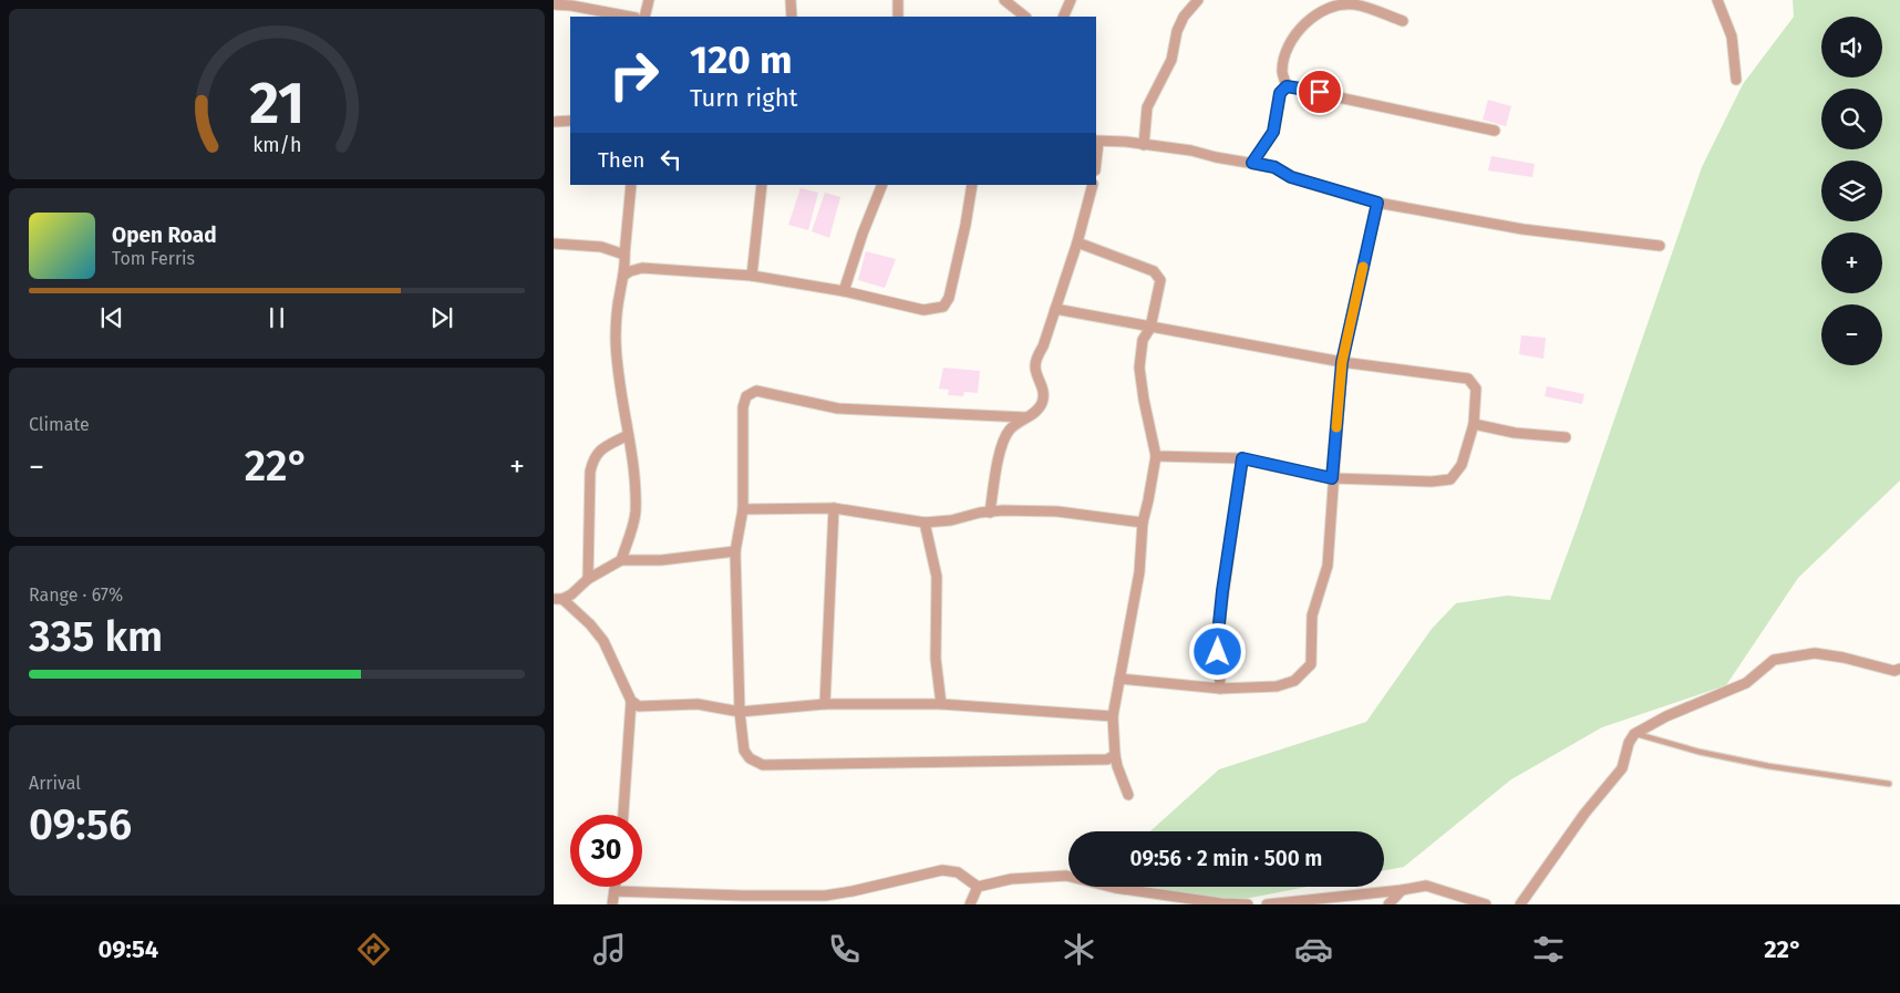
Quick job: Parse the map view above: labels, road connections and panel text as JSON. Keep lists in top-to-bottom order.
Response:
{
  "page": {
    "map_buttons": ["+", "−"],
    "turn": ["120 m", "Turn right"],
    "then": "Then",
    "song": ["Open Road", "Tom Ferris"],
    "tile": [
      "Climate",
      ["Range · 67%", "335 km"],
      ["Arrival", "09:56"]
    ],
    "heat": ["−", "22°", "+"],
    "limit": "30",
    "trip": "09:56 · 2 min · 500 m",
    "tabs": ["09:54", "22°"],
    "gauge": ["21", "km/h"]
  }
}
